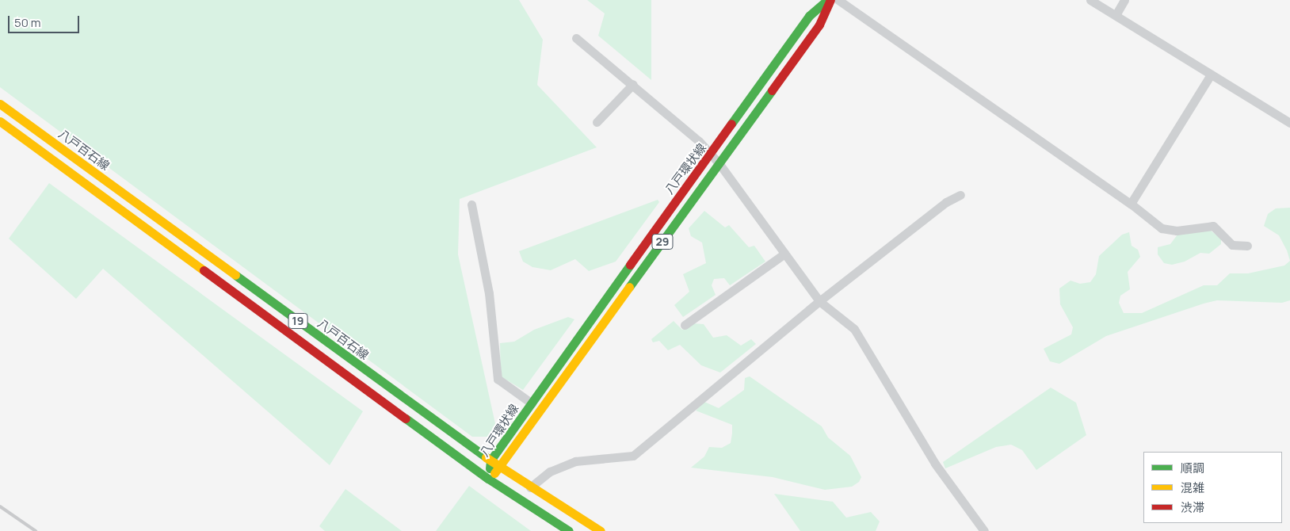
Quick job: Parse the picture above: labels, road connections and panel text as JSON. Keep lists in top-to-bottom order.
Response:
{
  "streets": {
    "main road": [
      "八戸百石線",
      "八戸環状線",
      "29",
      "19"
    ]
  },
  "crossings": [
    ["八戸百石線", "八戸環状線"],
    ["八戸環状線", "19"]
  ],
  "legend": ["順調", "混雑", "渋滞"],
  "scale_bar": "50 m"
}
